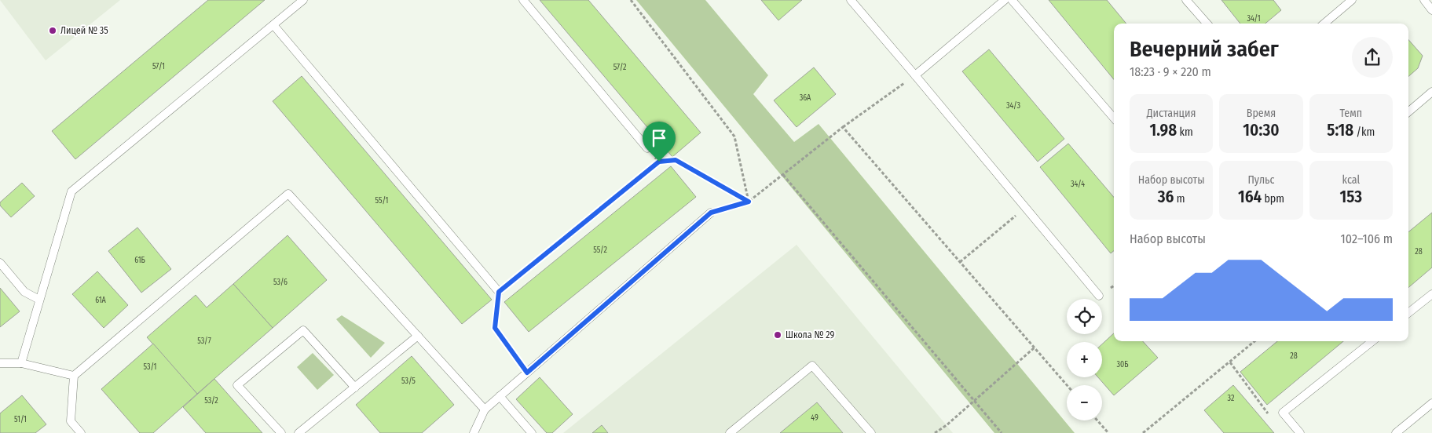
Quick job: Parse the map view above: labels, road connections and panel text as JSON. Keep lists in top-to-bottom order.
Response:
{
  "places": ["Лицей № 35", "Школа № 29"],
  "house_numbers": [
    "34/1",
    "57/1",
    "57/2",
    "36А",
    "34/3",
    "34/4",
    "55/1",
    "55/2",
    "28",
    "61Б",
    "53/6",
    "61А",
    "53/7",
    "28",
    "30Б",
    "53/1",
    "53/5",
    "32",
    "53/2",
    "49",
    "51/1"
  ],
  "page": {
    "heading": ["Вечерний забег", "18:23 · 9 × 220 m"],
    "stats": [
      ["Дистанция", "1.98 km"],
      ["Время", "10:30"],
      ["Темп", "5:18 /km"],
      ["Набор высоты", "36 m"],
      ["Пульс", "164 bpm"],
      ["kcal", "153"]
    ],
    "chart": ["Набор высоты", "102–106 m"],
    "map_buttons": ["+", "−"]
  }
}
